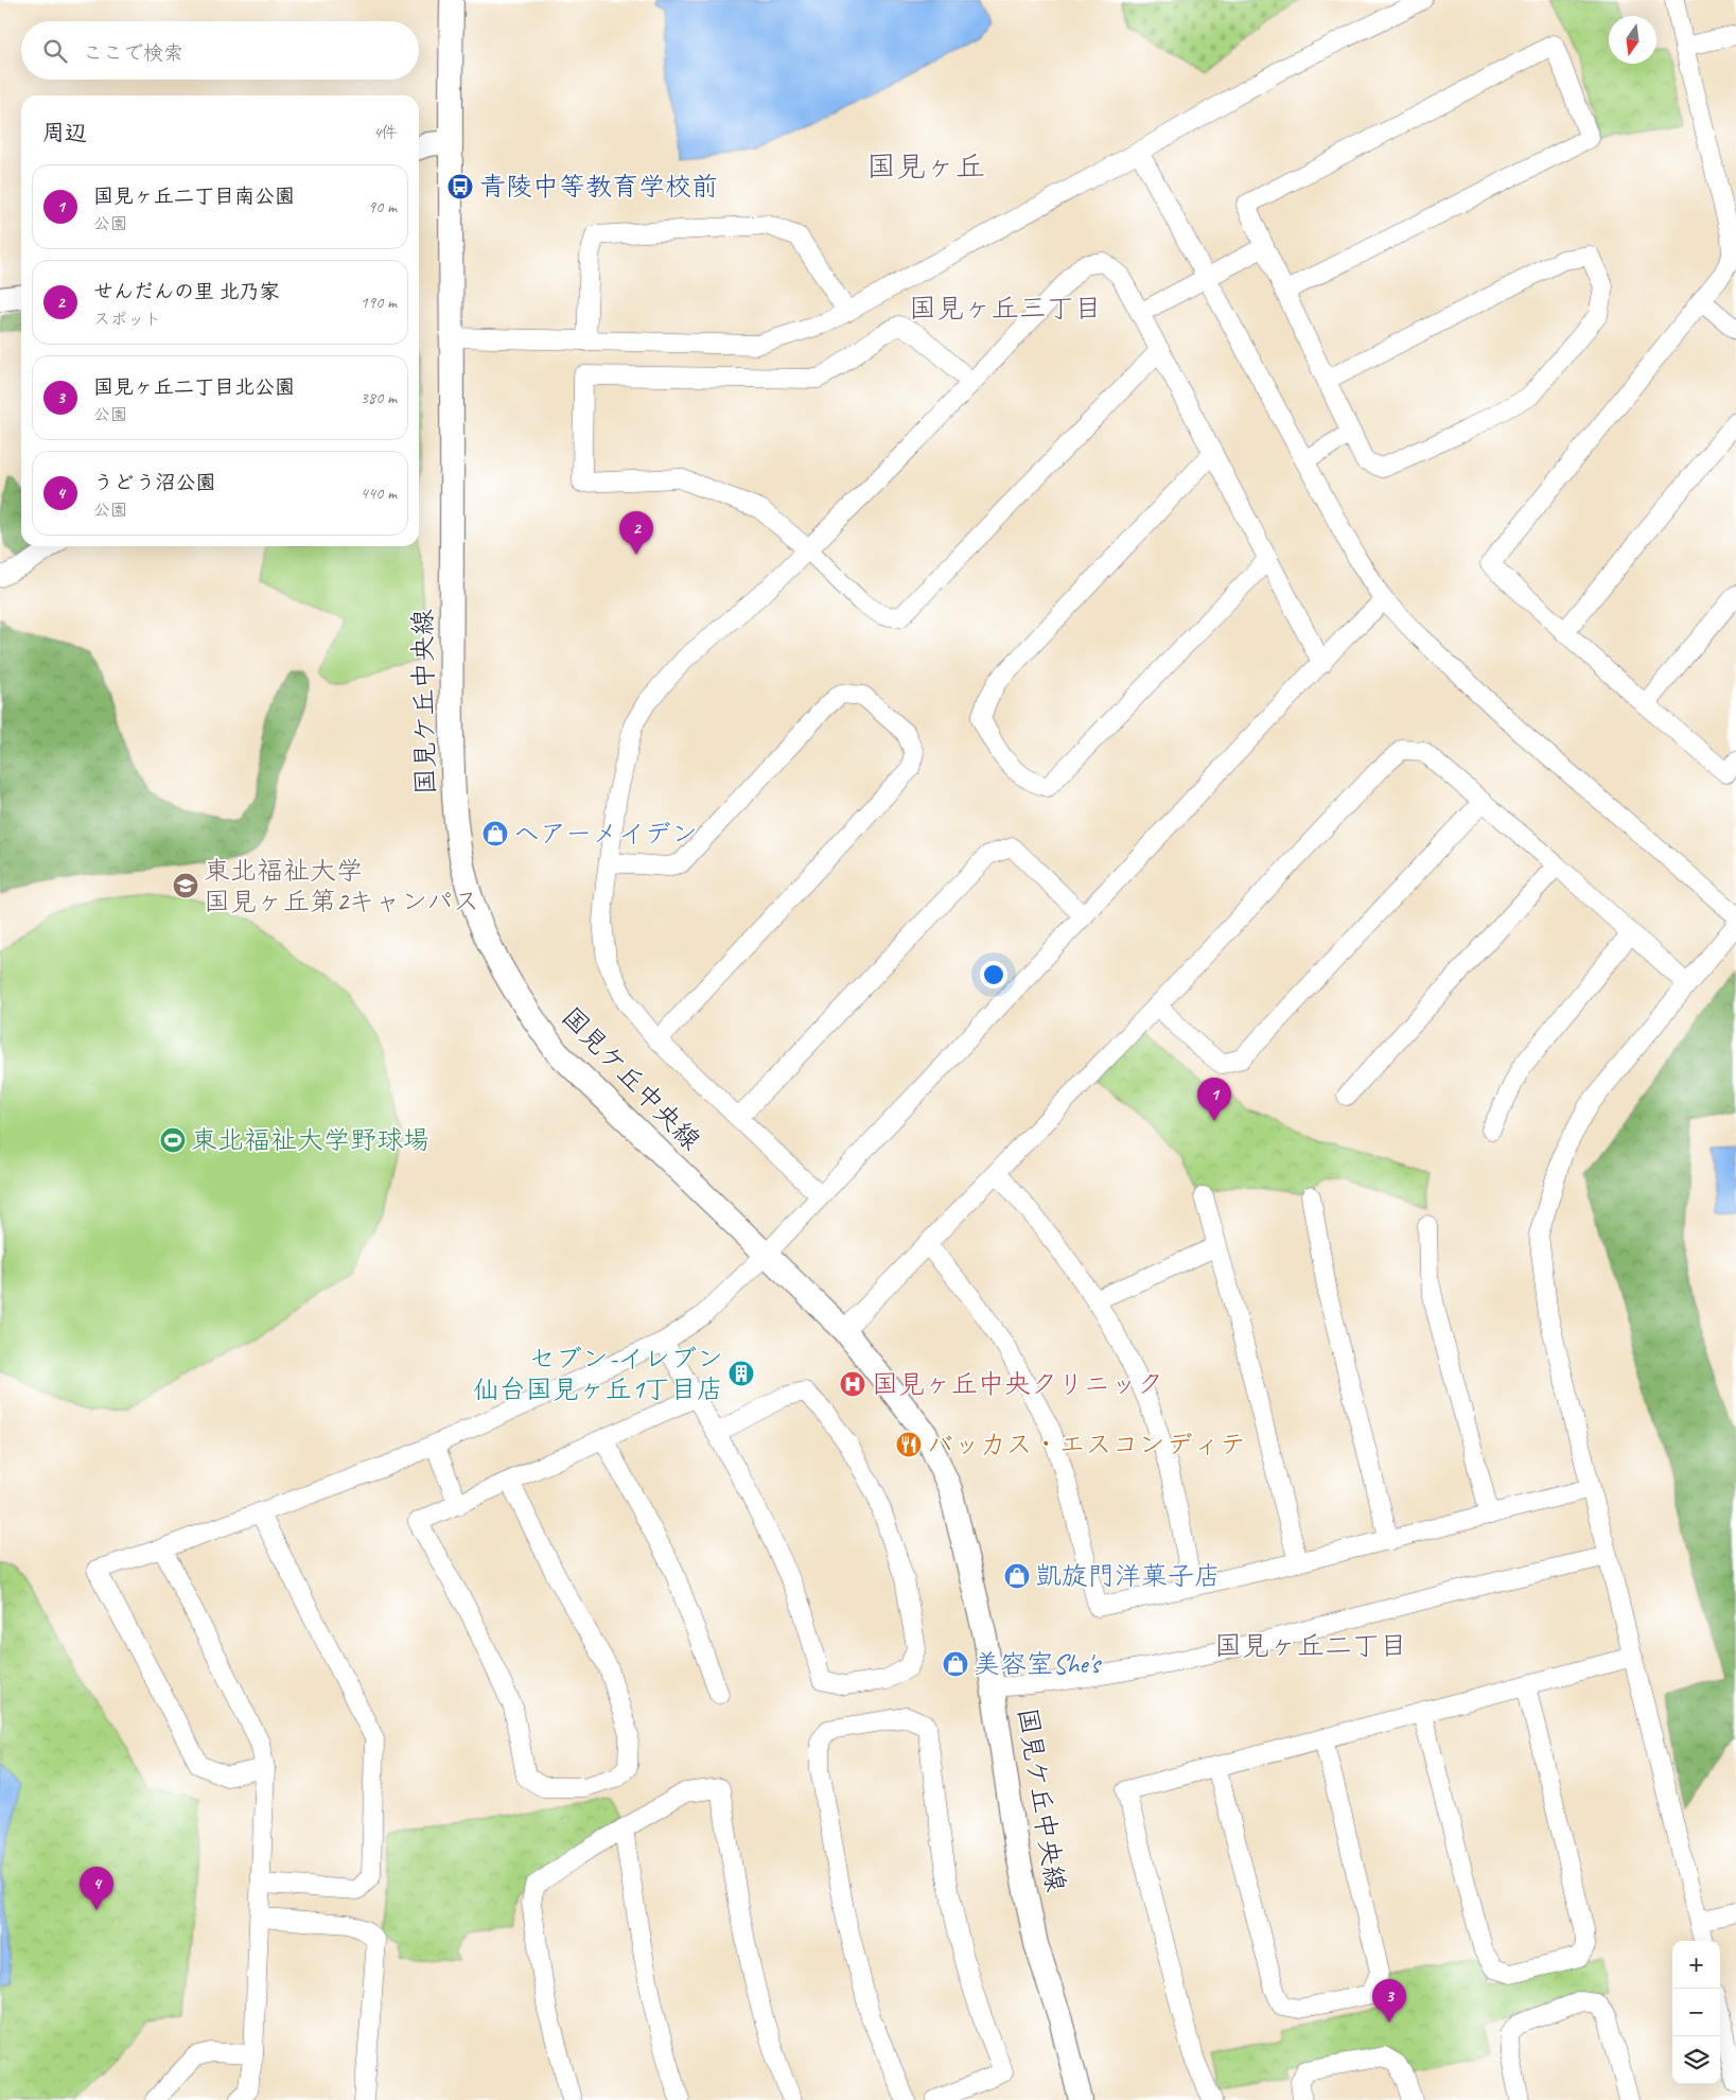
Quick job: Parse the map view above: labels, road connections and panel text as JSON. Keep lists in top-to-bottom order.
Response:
{
  "streets": {
    "street": ["国見ケ丘中央線"]
  },
  "districts": ["国見ヶ丘", "国見ヶ丘三丁目", "国見ヶ丘二丁目"],
  "places": {
    "bus stop": ["青陵中等教育学校前"],
    "shop": ["ヘアーメイデン", "凱旋門洋菓子店", "美容室She's"],
    "school or university": ["東北福祉大学 国見ヶ丘第2キャンパス"],
    "sports": ["東北福祉大学野球場"],
    "building": ["セブン-イレブン 仙台国見ヶ丘1丁目店"],
    "hospital": ["国見ヶ丘中央クリニック"],
    "restaurant": ["バッカス・エスコンディテ"]
  },
  "north": "bottom",
  "page": {
    "search": "ここで検索",
    "heading": ["周辺", "4件"],
    "list": [
      {
        "mark": "1",
        "name": "国見ヶ丘二丁目南公園",
        "note": "公園",
        "value": "90 m"
      },
      {
        "mark": "2",
        "name": "せんだんの里 北乃家",
        "note": "スポット",
        "value": "190 m"
      },
      {
        "mark": "3",
        "name": "国見ヶ丘二丁目北公園",
        "note": "公園",
        "value": "380 m"
      },
      {
        "mark": "4",
        "name": "うどう沼公園",
        "note": "公園",
        "value": "440 m"
      }
    ],
    "pins": [
      "2",
      "1",
      "4",
      "3"
    ],
    "map_buttons": ["+", "−"]
  }
}
